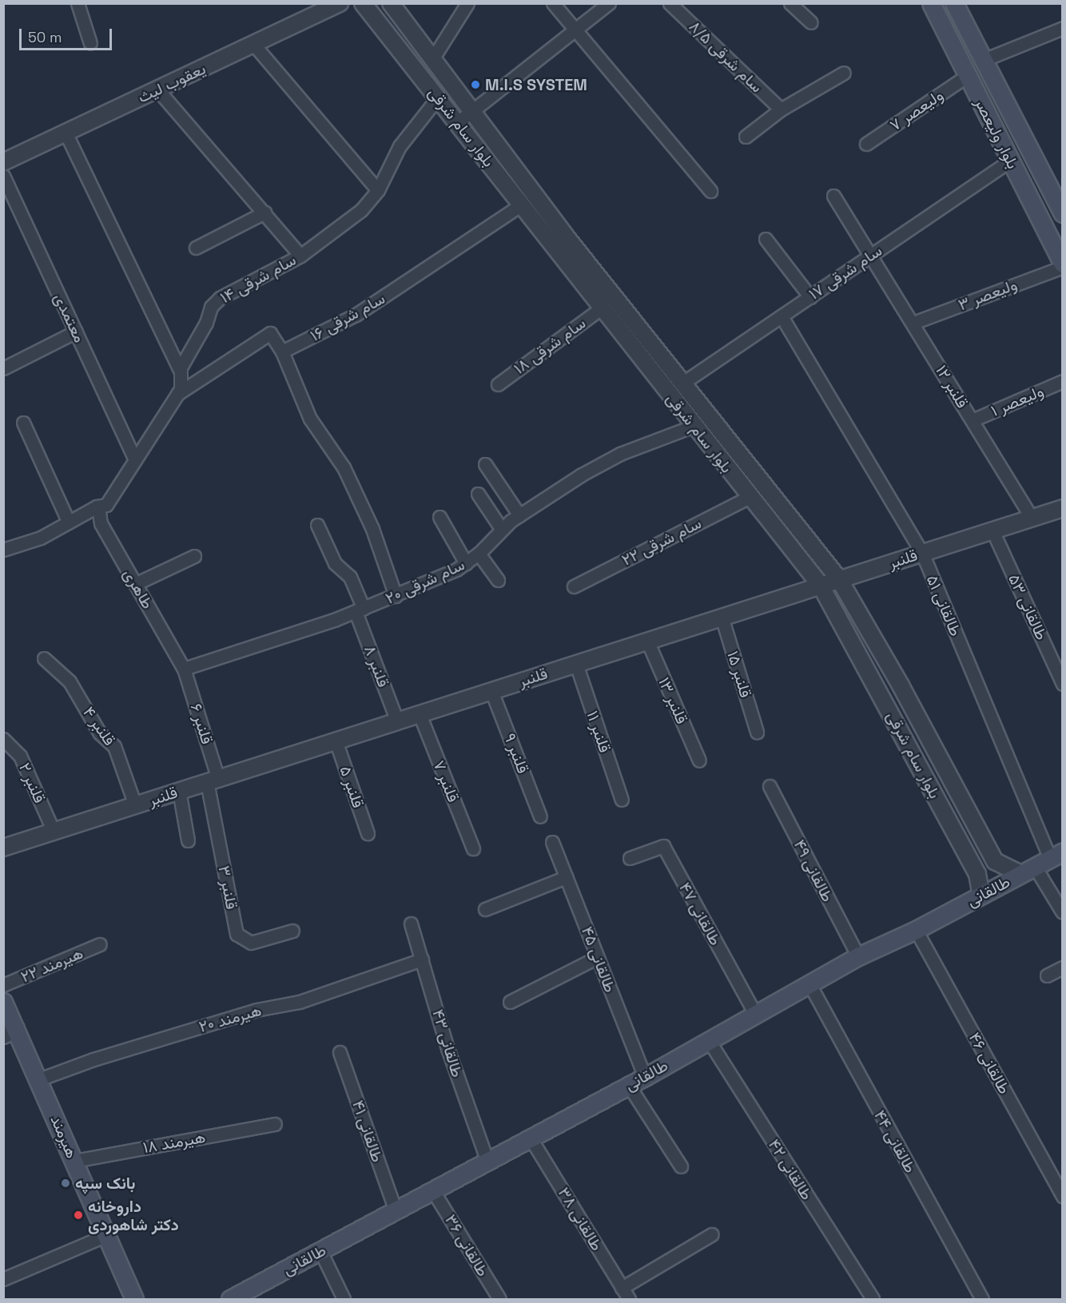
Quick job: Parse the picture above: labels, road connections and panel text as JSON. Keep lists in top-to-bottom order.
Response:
{
  "streets": {
    "main road": ["بلوار ولیعصر", "طالقانی", "هیرمند"],
    "street": [
      "سام شرقی ۸/۵",
      "یعقوب لیث",
      "ولیعصر ۷",
      "بلوار سام شرقی",
      "سام شرقی ۱۷",
      "سام شرقی ۱۴",
      "ولیعصر ۳",
      "سام شرقی ۱۶",
      "معتمدی",
      "سام شرقی ۱۸",
      "قلنبر ۱۲",
      "ولیعصر ۱",
      "سام شرقی ۲۲",
      "قلنبر",
      "سام شرقی ۲۰",
      "طاهری",
      "طالقانی ۵۱",
      "طالقانی ۵۳",
      "قلنبر ۸",
      "قلنبر ۱۵",
      "قلنبر ۱۳",
      "قلنبر ۶",
      "قلنبر ۴",
      "قلنبر ۱۱",
      "قلنبر ۹",
      "قلنبر ۷",
      "قلنبر ۲",
      "قلنبر ۵",
      "طالقانی ۴۹",
      "قلنبر ۳",
      "طالقانی ۴۷",
      "طالقانی ۴۵",
      "هیرمند ۲۲",
      "هیرمند ۲۰",
      "طالقانی ۴۳",
      "طالقانی ۴۶",
      "طالقانی ۴۱",
      "طالقانی ۴۴",
      "هیرمند ۱۸",
      "طالقانی ۴۲",
      "طالقانی ۳۸",
      "طالقانی ۳۶"
    ]
  },
  "crossings": [
    ["ولیعصر ۷", "بلوار ولیعصر"],
    ["بلوار سام شرقی", "سام شرقی ۱۷"],
    ["بلوار سام شرقی", "سام شرقی ۱۴"],
    ["بلوار سام شرقی", "سام شرقی ۱۶"],
    ["بلوار سام شرقی", "سام شرقی ۱۸"],
    ["بلوار سام شرقی", "سام شرقی ۲۲"],
    ["بلوار سام شرقی", "قلنبر"],
    ["بلوار سام شرقی", "سام شرقی ۲۰"],
    ["بلوار سام شرقی", "طالقانی"],
    ["بلوار ولیعصر", "سام شرقی ۱۷"],
    ["بلوار ولیعصر", "ولیعصر ۳"],
    ["سام شرقی ۱۷", "قلنبر ۱۲"],
    ["سام شرقی ۱۷", "طالقانی ۵۱"],
    ["سام شرقی ۱۴", "معتمدی"],
    ["سام شرقی ۱۴", "طاهری"],
    ["ولیعصر ۳", "قلنبر ۱۲"],
    ["قلنبر ۱۲", "ولیعصر ۱"],
    ["قلنبر ۱۲", "قلنبر"],
    ["قلنبر", "طالقانی ۵۱"],
    ["قلنبر", "طالقانی ۵۳"],
    ["قلنبر", "قلنبر ۸"],
    ["قلنبر", "قلنبر ۱۵"],
    ["قلنبر", "قلنبر ۱۳"],
    ["قلنبر", "قلنبر ۶"],
    ["قلنبر", "قلنبر ۴"],
    ["قلنبر", "قلنبر ۱۱"],
    ["قلنبر", "قلنبر ۹"],
    ["قلنبر", "قلنبر ۷"],
    ["قلنبر", "قلنبر ۲"],
    ["قلنبر", "قلنبر ۵"],
    ["قلنبر", "قلنبر ۳"],
    ["سام شرقی ۲۰", "طاهری"],
    ["سام شرقی ۲۰", "قلنبر ۸"],
    ["سام شرقی ۲۰", "قلنبر ۶"],
    ["طاهری", "قلنبر ۶"],
    ["طالقانی ۵۱", "طالقانی"],
    ["قلنبر ۶", "قلنبر ۳"],
    ["طالقانی ۴۹", "طالقانی"],
    ["طالقانی", "طالقانی ۴۷"],
    ["طالقانی", "طالقانی ۴۵"],
    ["طالقانی", "طالقانی ۴۳"],
    ["طالقانی", "طالقانی ۴۶"],
    ["طالقانی", "طالقانی ۴۱"],
    ["طالقانی", "طالقانی ۴۴"],
    ["طالقانی", "طالقانی ۴۲"],
    ["طالقانی", "طالقانی ۳۸"],
    ["طالقانی", "طالقانی ۳۶"],
    ["هیرمند ۲۰", "طالقانی ۴۳"],
    ["هیرمند ۲۰", "هیرمند"],
    ["هیرمند", "هیرمند ۱۸"]
  ],
  "places": ["M.I.S SYSTEM", "بانک سپه", "داروخانه دکتر شاهوردی"],
  "scale_bar": "50 m"
}
